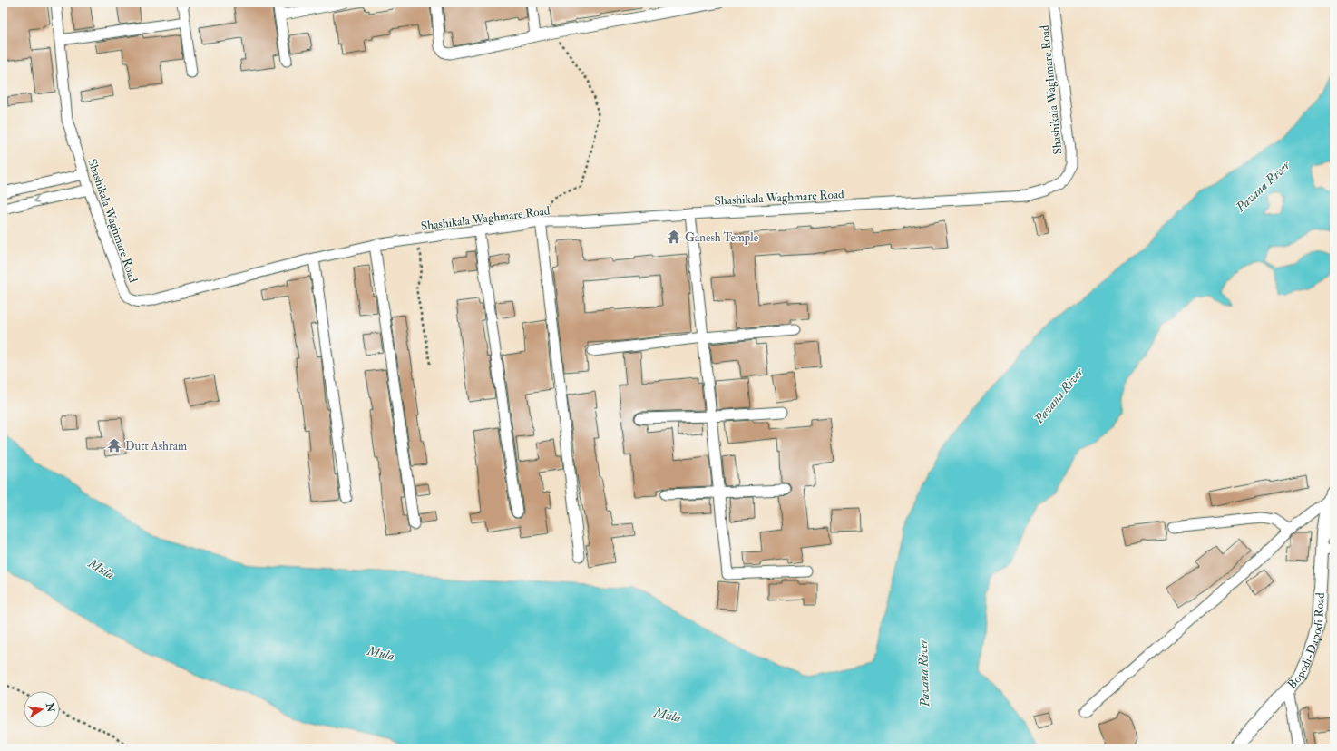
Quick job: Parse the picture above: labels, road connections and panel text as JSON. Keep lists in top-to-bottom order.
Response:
{
  "streets": {
    "street": ["Shashikala Waghmare Road", "Bopodi-Dapodi Road"]
  },
  "water": ["Pavana River", "Mula"],
  "places": {
    "temple": ["Ganesh Temple", "Dutt Ashram"]
  },
  "north": "right"
}
